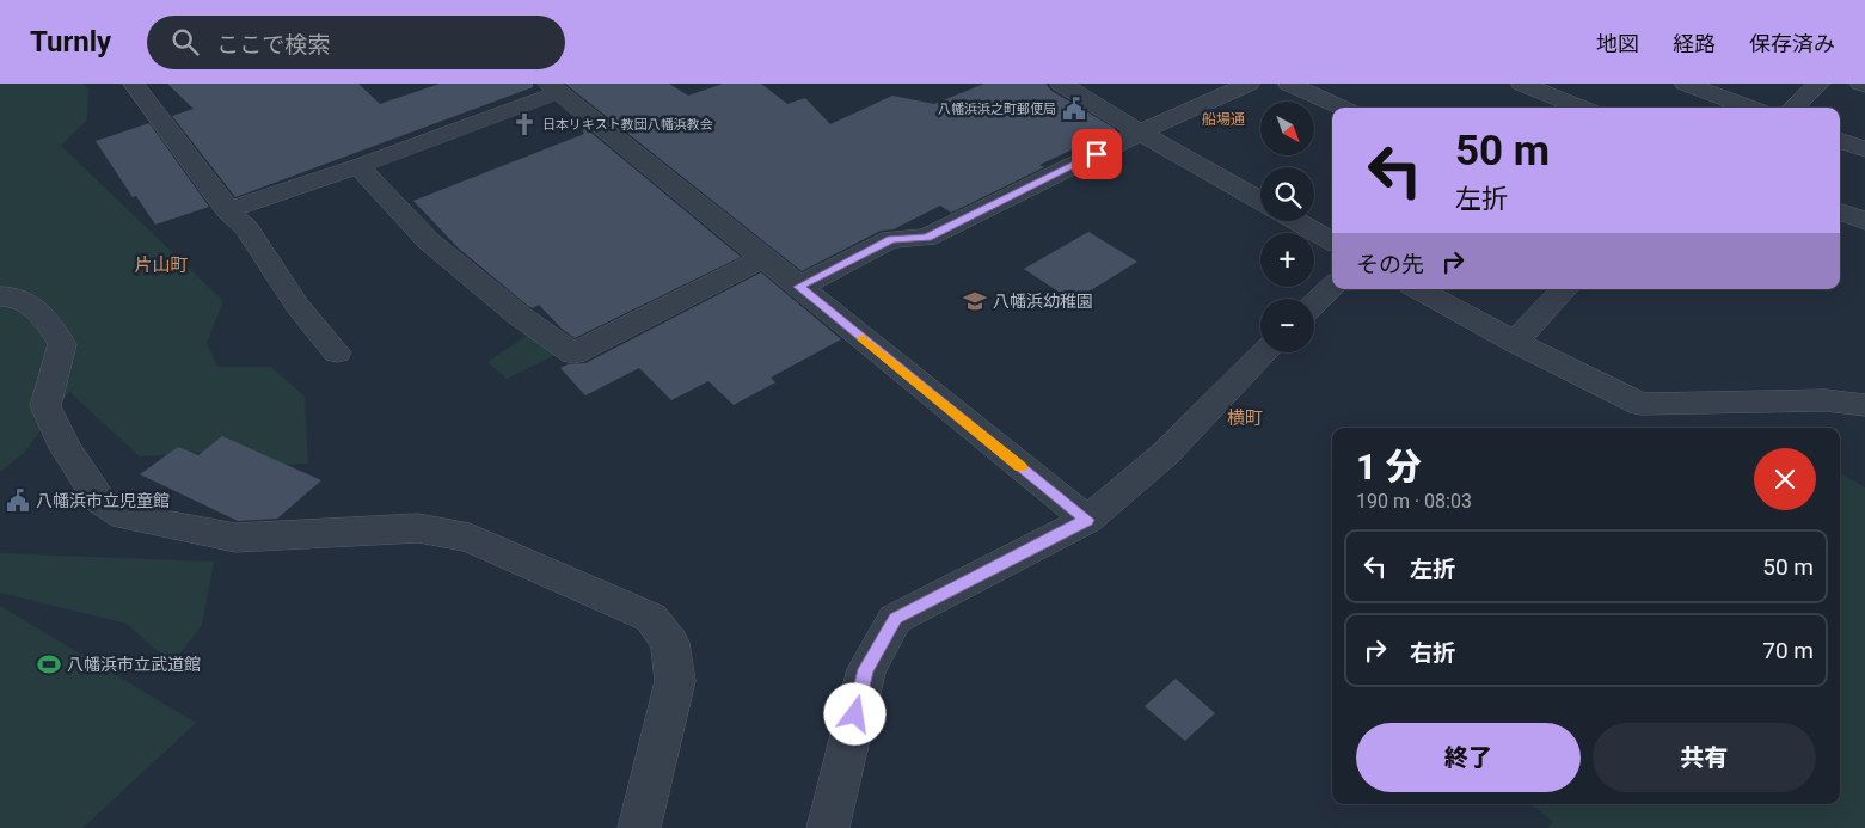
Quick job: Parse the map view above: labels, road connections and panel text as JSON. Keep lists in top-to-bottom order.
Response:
{
  "districts": ["船場通", "片山町", "横町"],
  "places": {
    "public building": ["八幡浜浜之町郵便局", "八幡浜市立児童館"],
    "church": ["日本リキスト教団八幡浜教会"],
    "school or university": ["八幡浜幼稚園"],
    "sports": ["八幡浜市立武道館"]
  },
  "north": "bottom right",
  "page": {
    "header": "Turnly",
    "search": "ここで検索",
    "nav": ["地図", "経路", "保存済み"],
    "map_buttons": ["+", "−"],
    "turn": ["50 m", "左折"],
    "then": "その先",
    "heading": ["1 分", "190 m · 08:03"],
    "list": [
      {
        "name": "左折",
        "value": "50 m"
      },
      {
        "name": "右折",
        "value": "70 m"
      }
    ],
    "buttons": ["終了", "共有"]
  }
}
